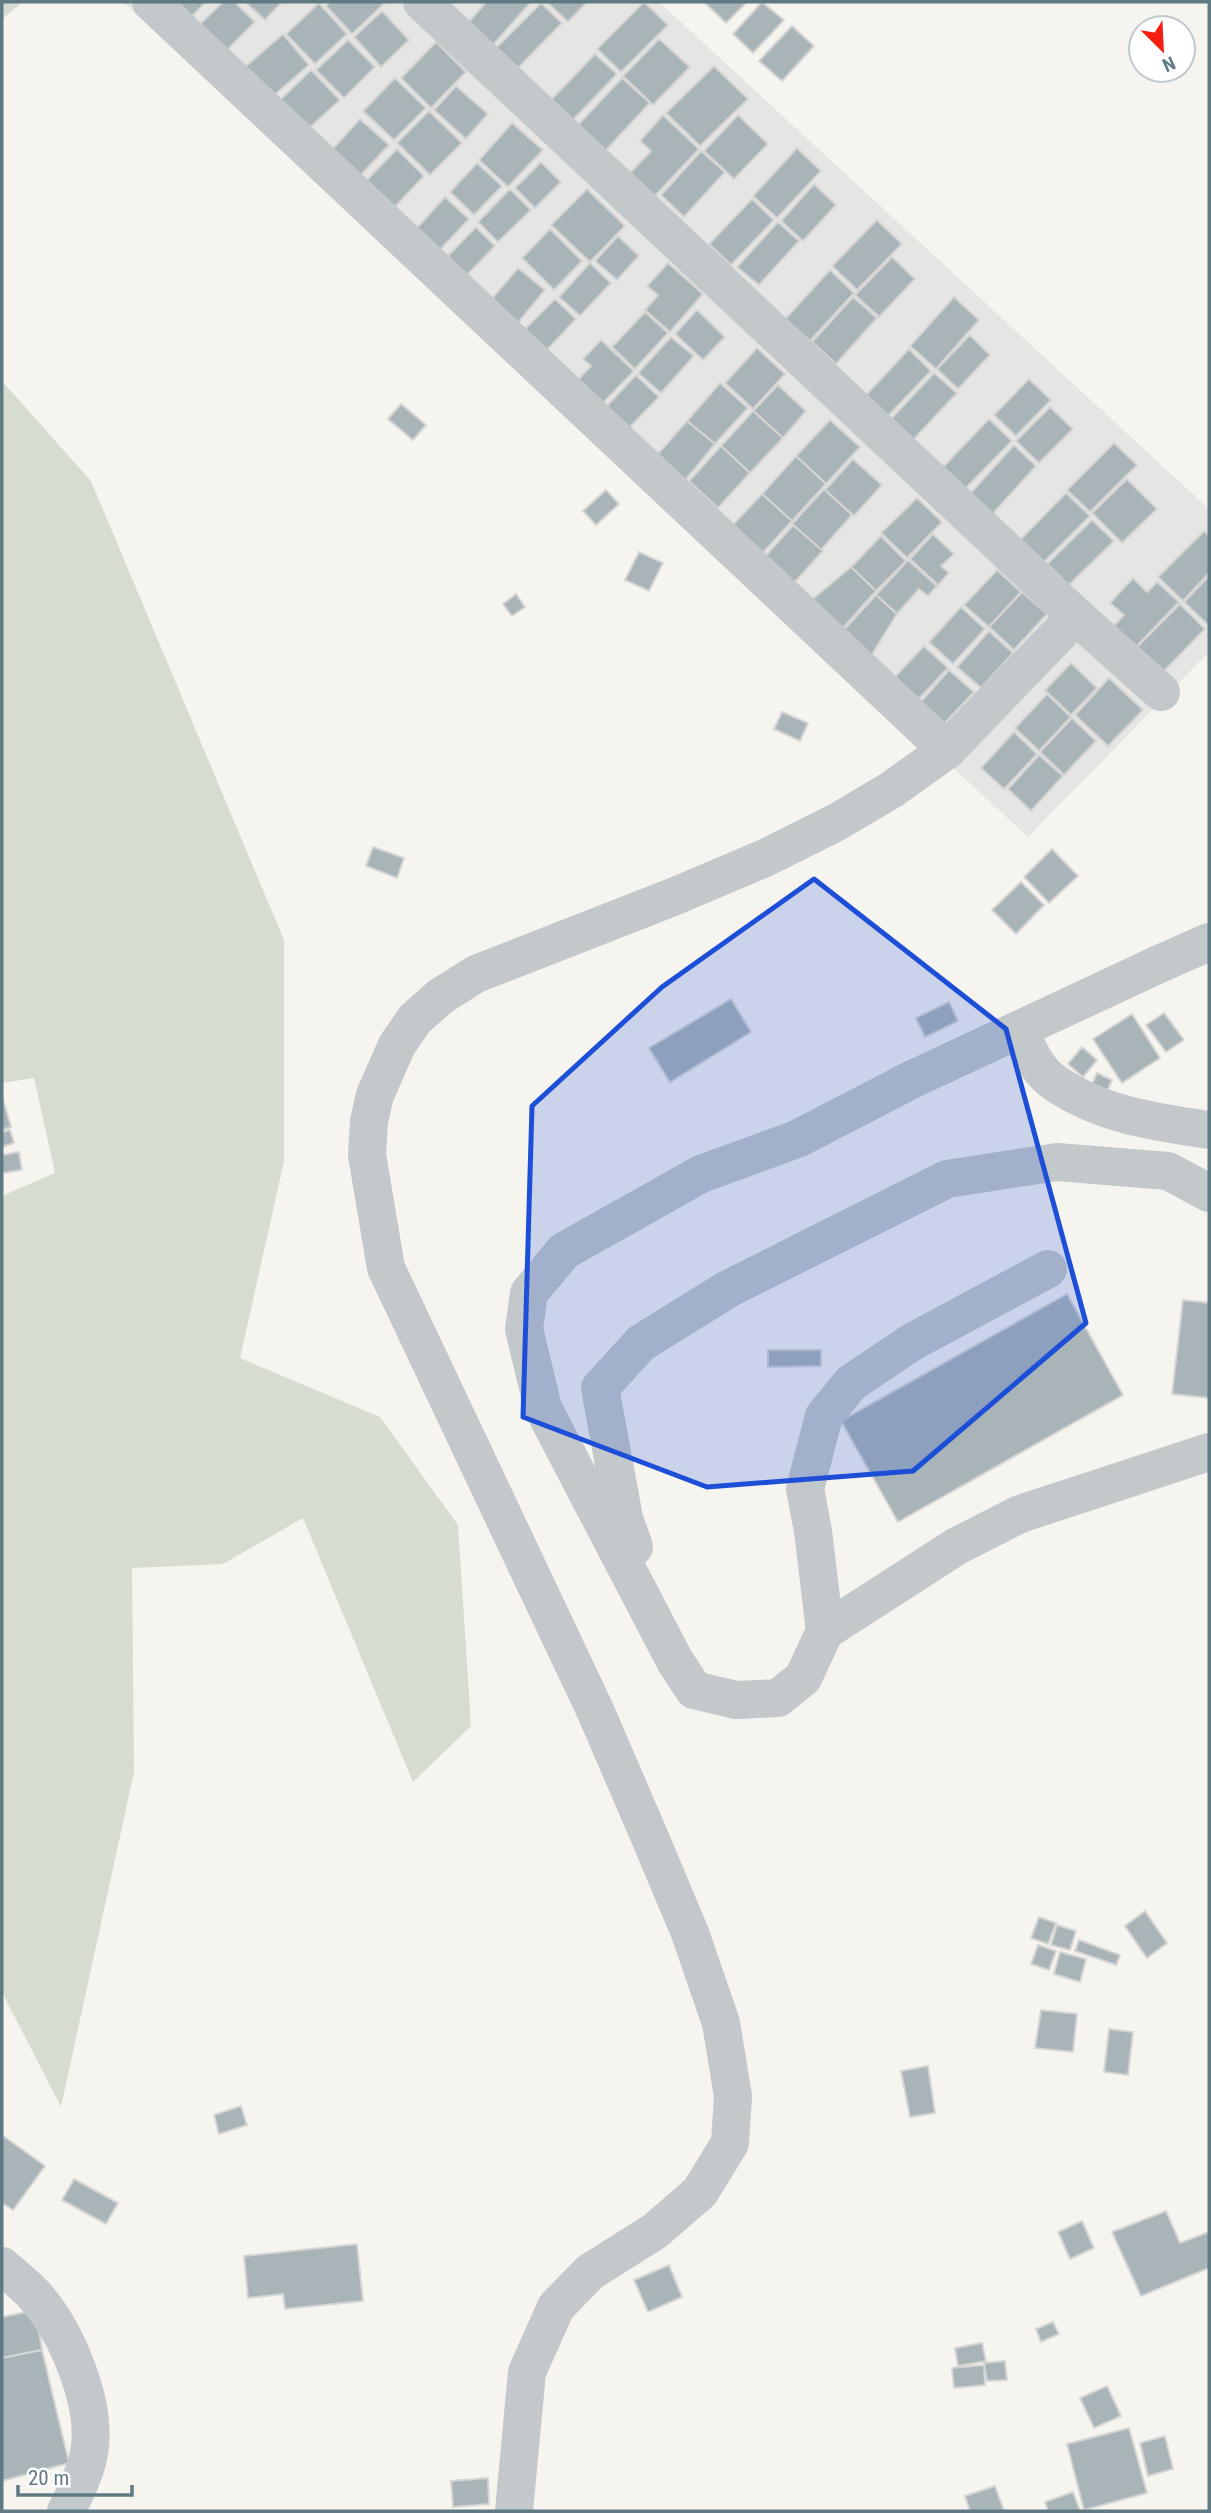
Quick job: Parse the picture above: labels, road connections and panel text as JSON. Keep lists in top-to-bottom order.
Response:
{
  "scale_bar": "20 m",
  "north": "bottom right"
}
